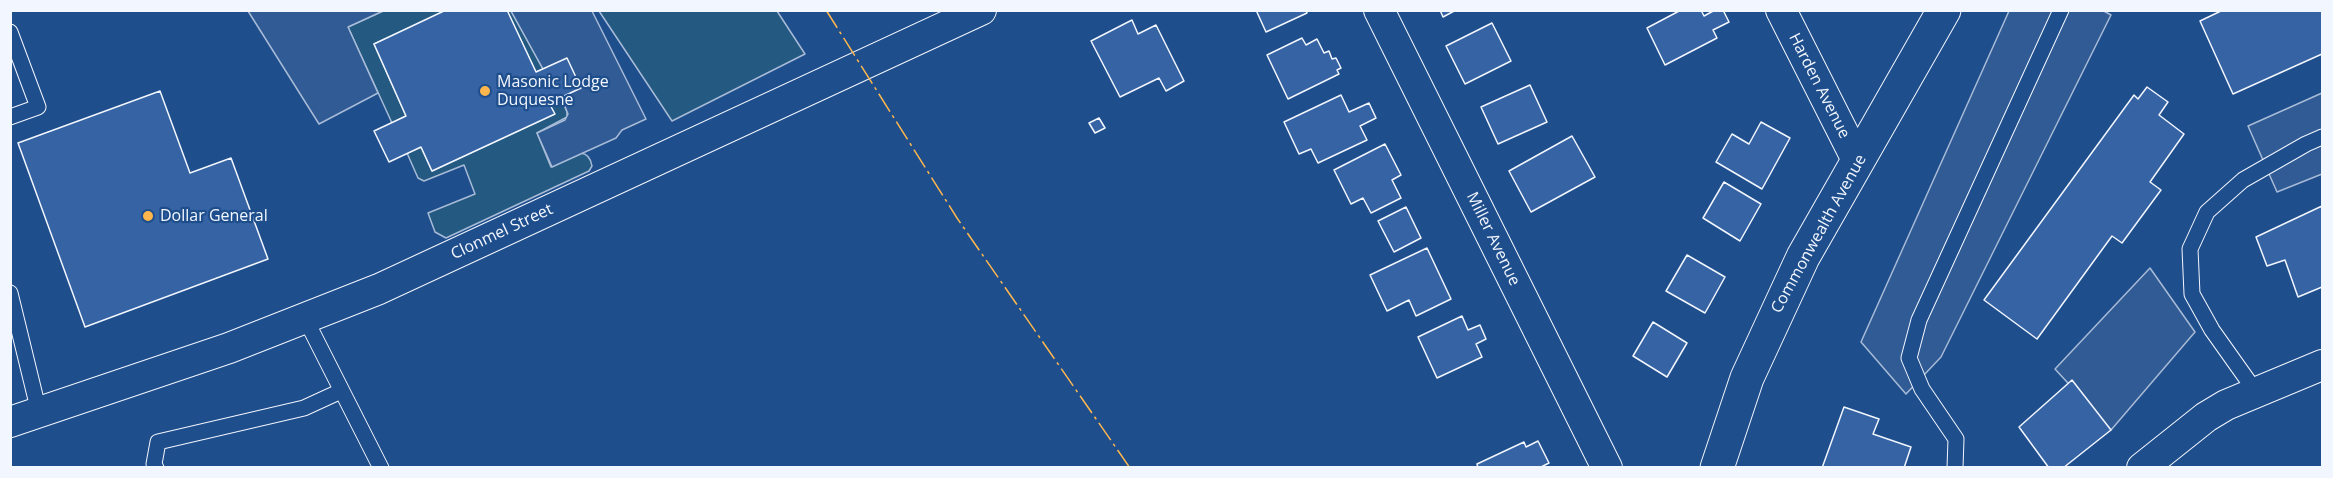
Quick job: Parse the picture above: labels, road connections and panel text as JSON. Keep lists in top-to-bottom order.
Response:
{
  "streets": {
    "street": [
      "Harden Avenue",
      "Clonmel Street",
      "Commonwealth Avenue",
      "Miller Avenue"
    ]
  },
  "crossings": [
    ["Harden Avenue", "Commonwealth Avenue"]
  ],
  "places": ["Masonic Lodge Duquesne", "Dollar General"]
}
